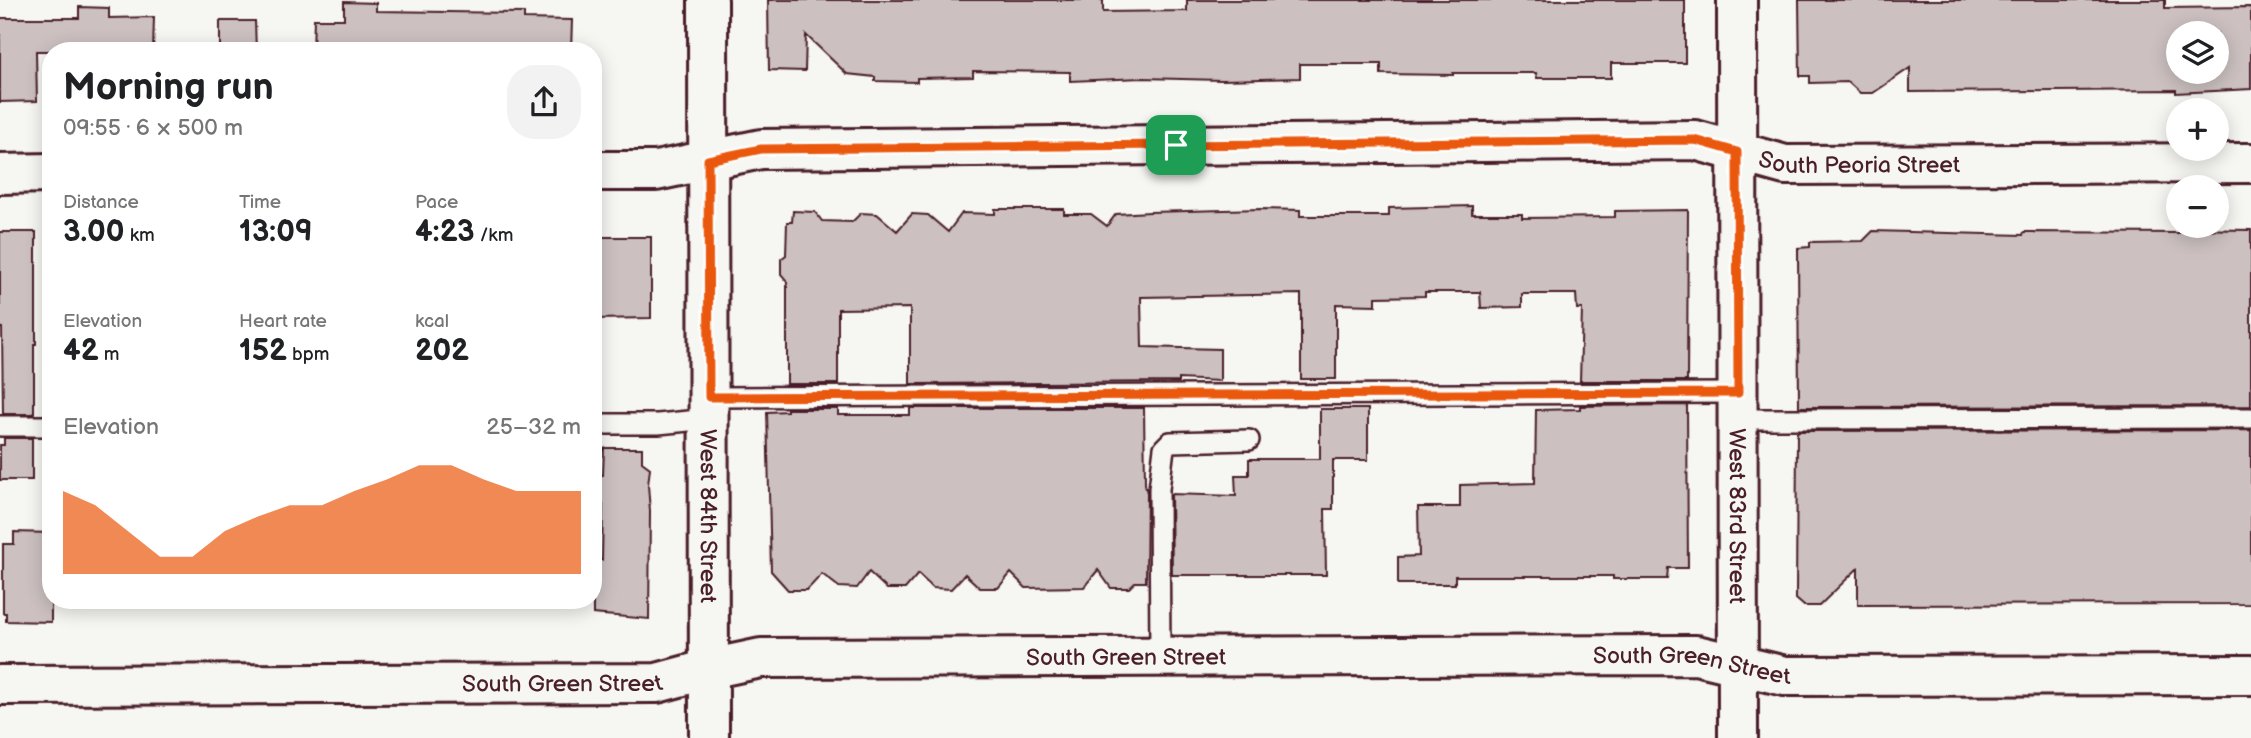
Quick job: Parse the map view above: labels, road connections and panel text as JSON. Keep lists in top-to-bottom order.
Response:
{
  "streets": {
    "street": [
      "South Peoria Street",
      "West 84th Street",
      "West 83rd Street",
      "South Green Street"
    ]
  },
  "crossings": [
    ["South Peoria Street", "West 84th Street"],
    ["South Peoria Street", "West 83rd Street"],
    ["West 84th Street", "South Green Street"],
    ["West 83rd Street", "South Green Street"]
  ],
  "page": {
    "map_buttons": ["+", "−"],
    "heading": ["Morning run", "09:55 · 6 × 500 m"],
    "stats": [
      ["Distance", "3.00 km"],
      ["Time", "13:09"],
      ["Pace", "4:23 /km"],
      ["Elevation", "42 m"],
      ["Heart rate", "152 bpm"],
      ["kcal", "202"]
    ],
    "chart": ["Elevation", "25–32 m"]
  }
}
